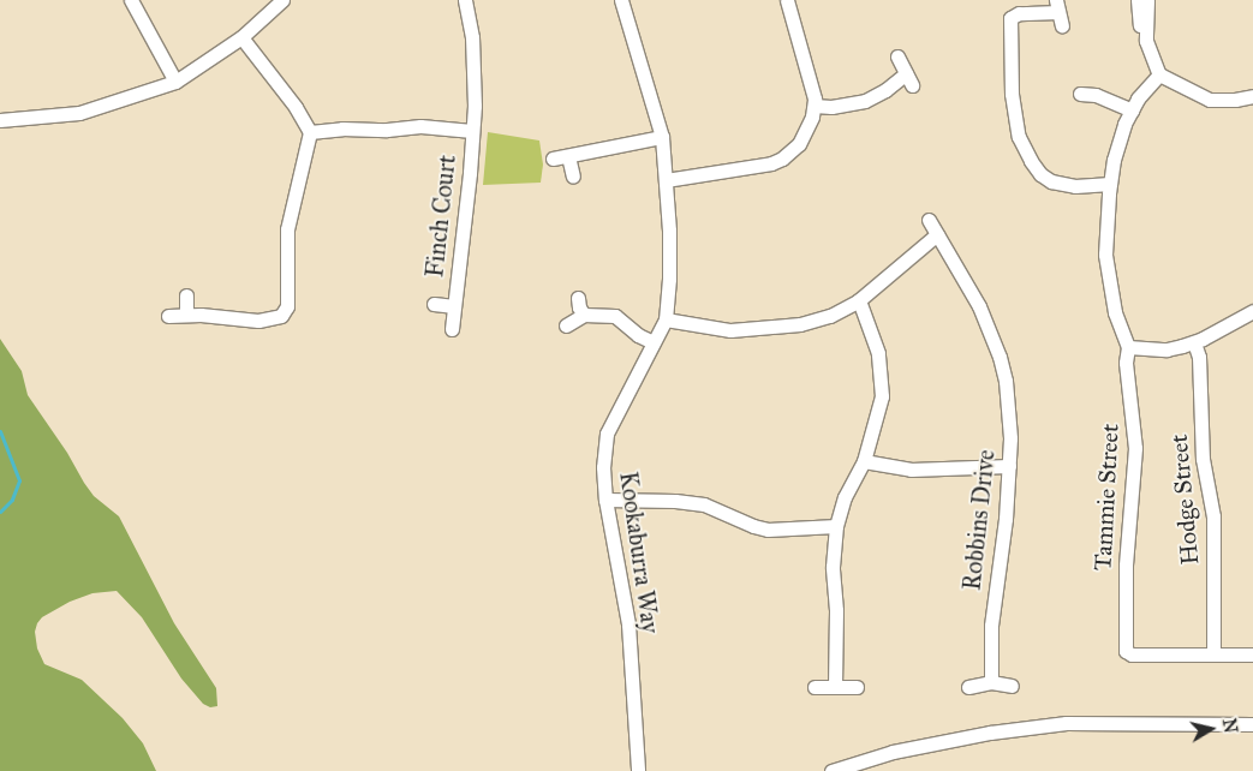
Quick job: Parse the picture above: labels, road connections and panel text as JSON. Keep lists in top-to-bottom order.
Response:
{
  "streets": {
    "street": [
      "Finch Court",
      "Tammie Street",
      "Hodge Street",
      "Robbins Drive",
      "Kookaburra Way"
    ]
  },
  "crossings": [
    ["Tammie Street", "Hodge Street"]
  ],
  "north": "right"
}
